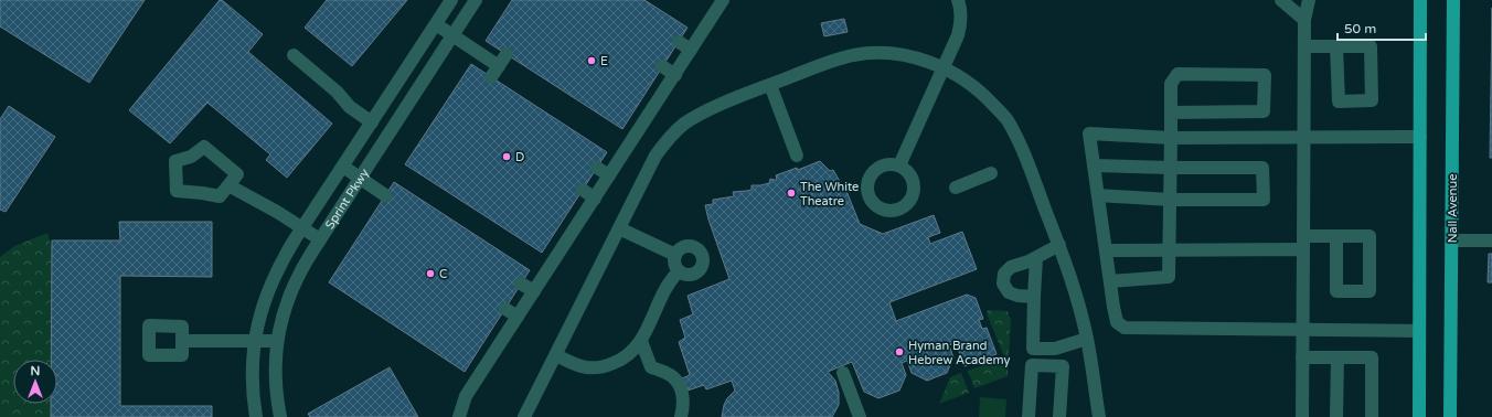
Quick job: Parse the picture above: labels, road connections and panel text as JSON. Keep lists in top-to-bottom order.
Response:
{
  "streets": {
    "main road": ["Nall Avenue"],
    "street": ["Sprint Pkwy"]
  },
  "places": [
    "E",
    "D",
    "The White Theatre",
    "C",
    "Hyman Brand Hebrew Academy"
  ],
  "scale_bar": "50 m",
  "north": "top"
}
